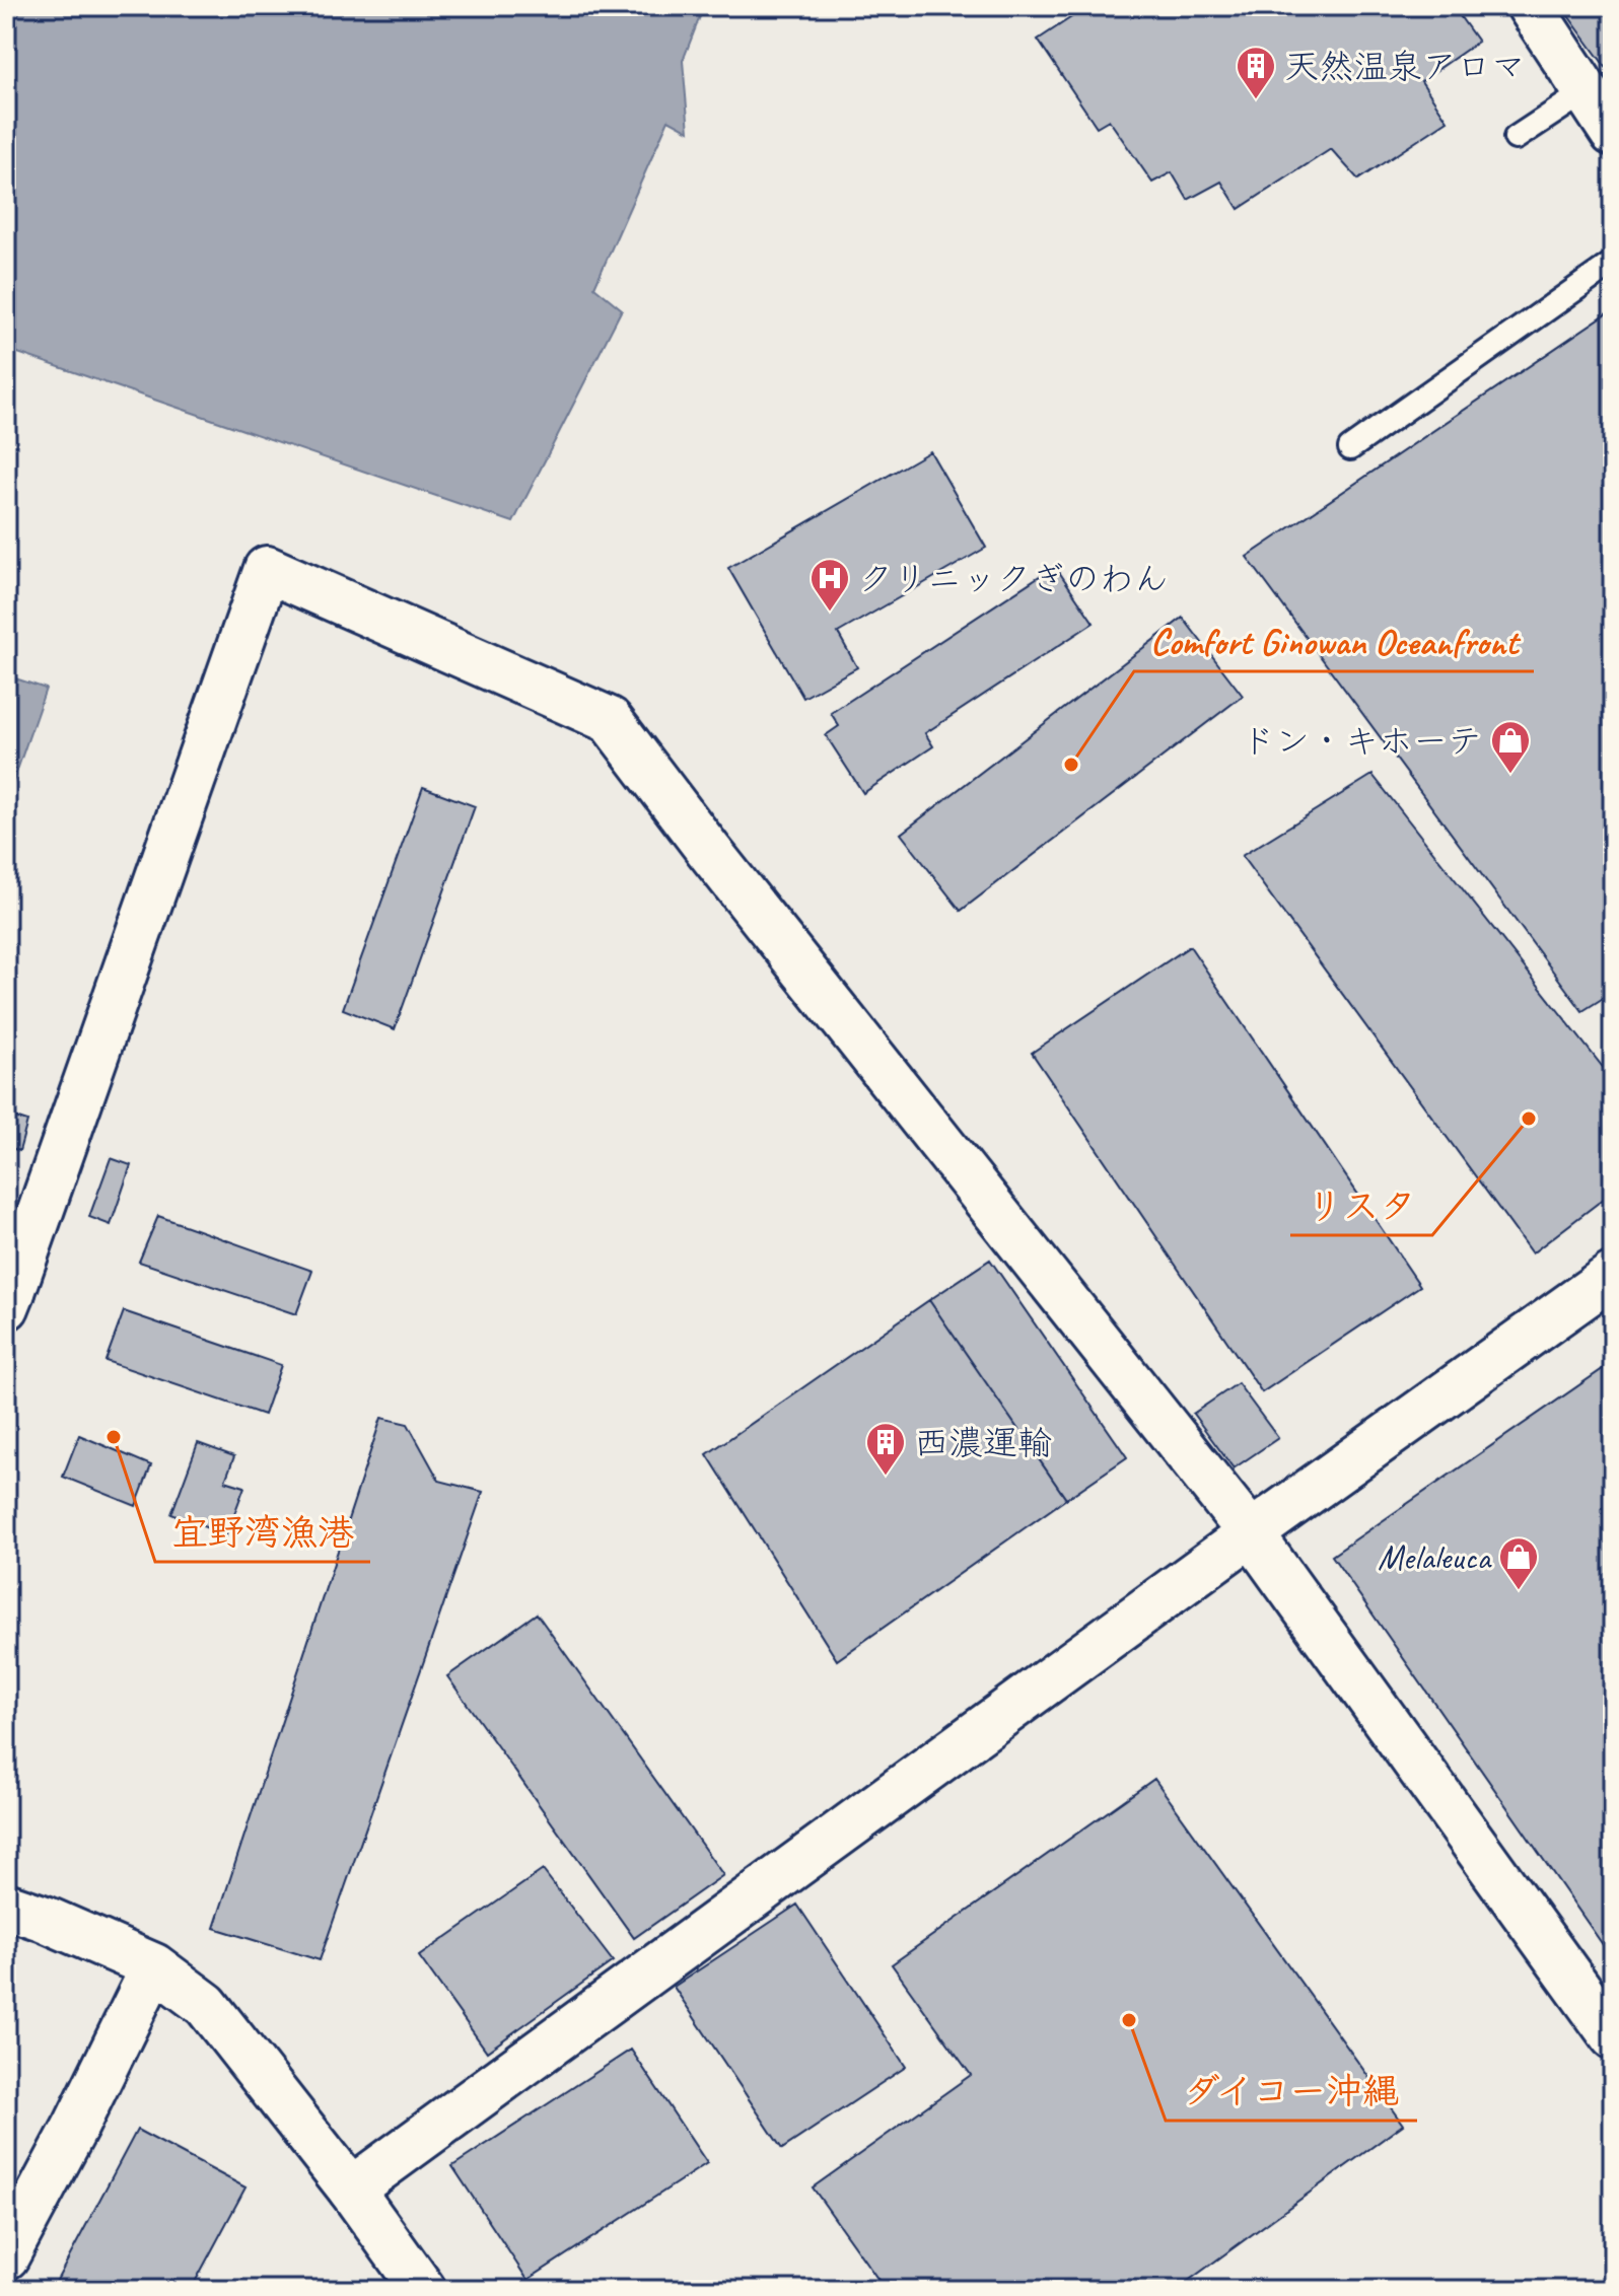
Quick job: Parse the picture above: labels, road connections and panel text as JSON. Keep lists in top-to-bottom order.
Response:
{
  "places": {
    "building": ["天然温泉アロマ", "西濃運輸"],
    "hospital": ["クリニックぎのわん"],
    "other": [
      "Comfort Ginowan Oceanfront",
      "リスタ",
      "宜野湾漁港",
      "ダイコー沖縄"
    ],
    "shop": ["ドン・キホーテ", "Melaleuca"]
  }
}
